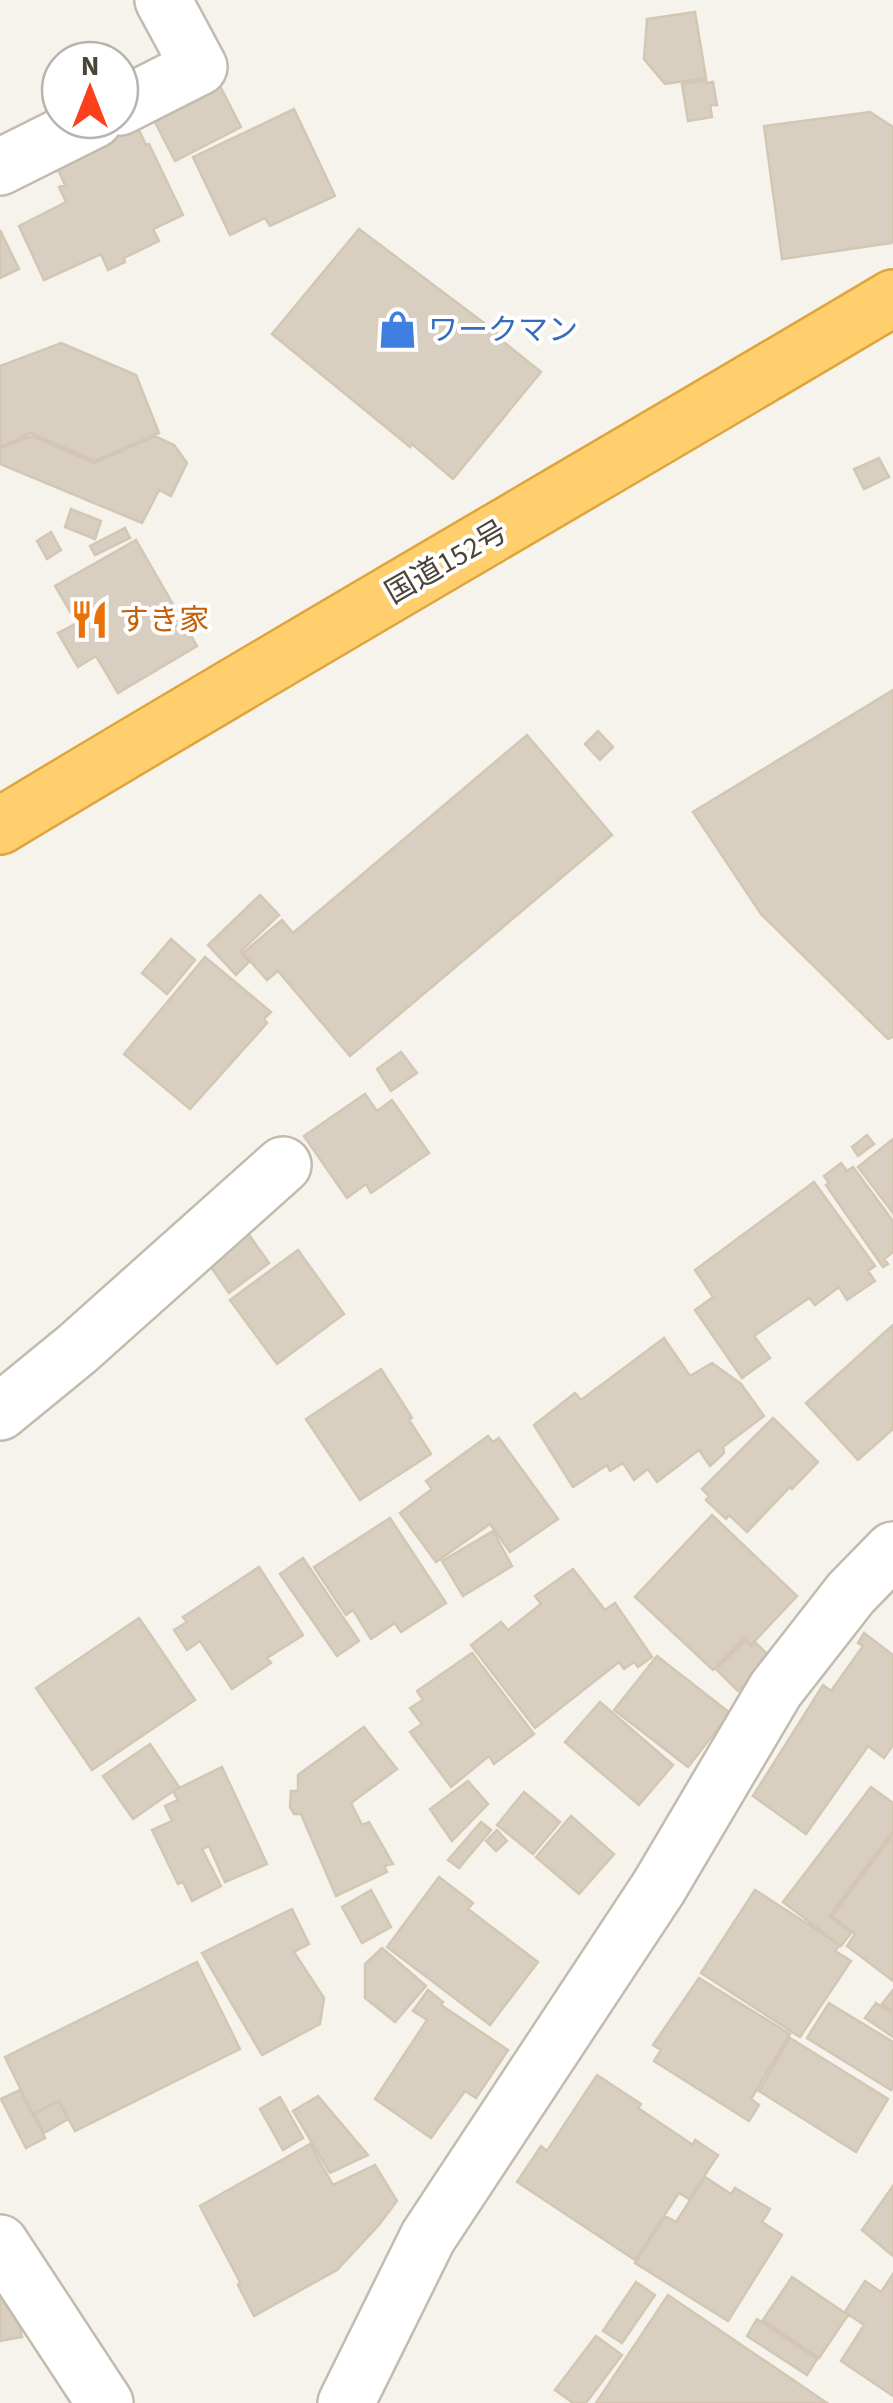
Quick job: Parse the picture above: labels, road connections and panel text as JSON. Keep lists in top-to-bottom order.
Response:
{
  "streets": {
    "highway": ["国道152号"]
  },
  "places": {
    "shop": ["ワークマン"],
    "restaurant": ["すき家"]
  },
  "north": "top"
}
